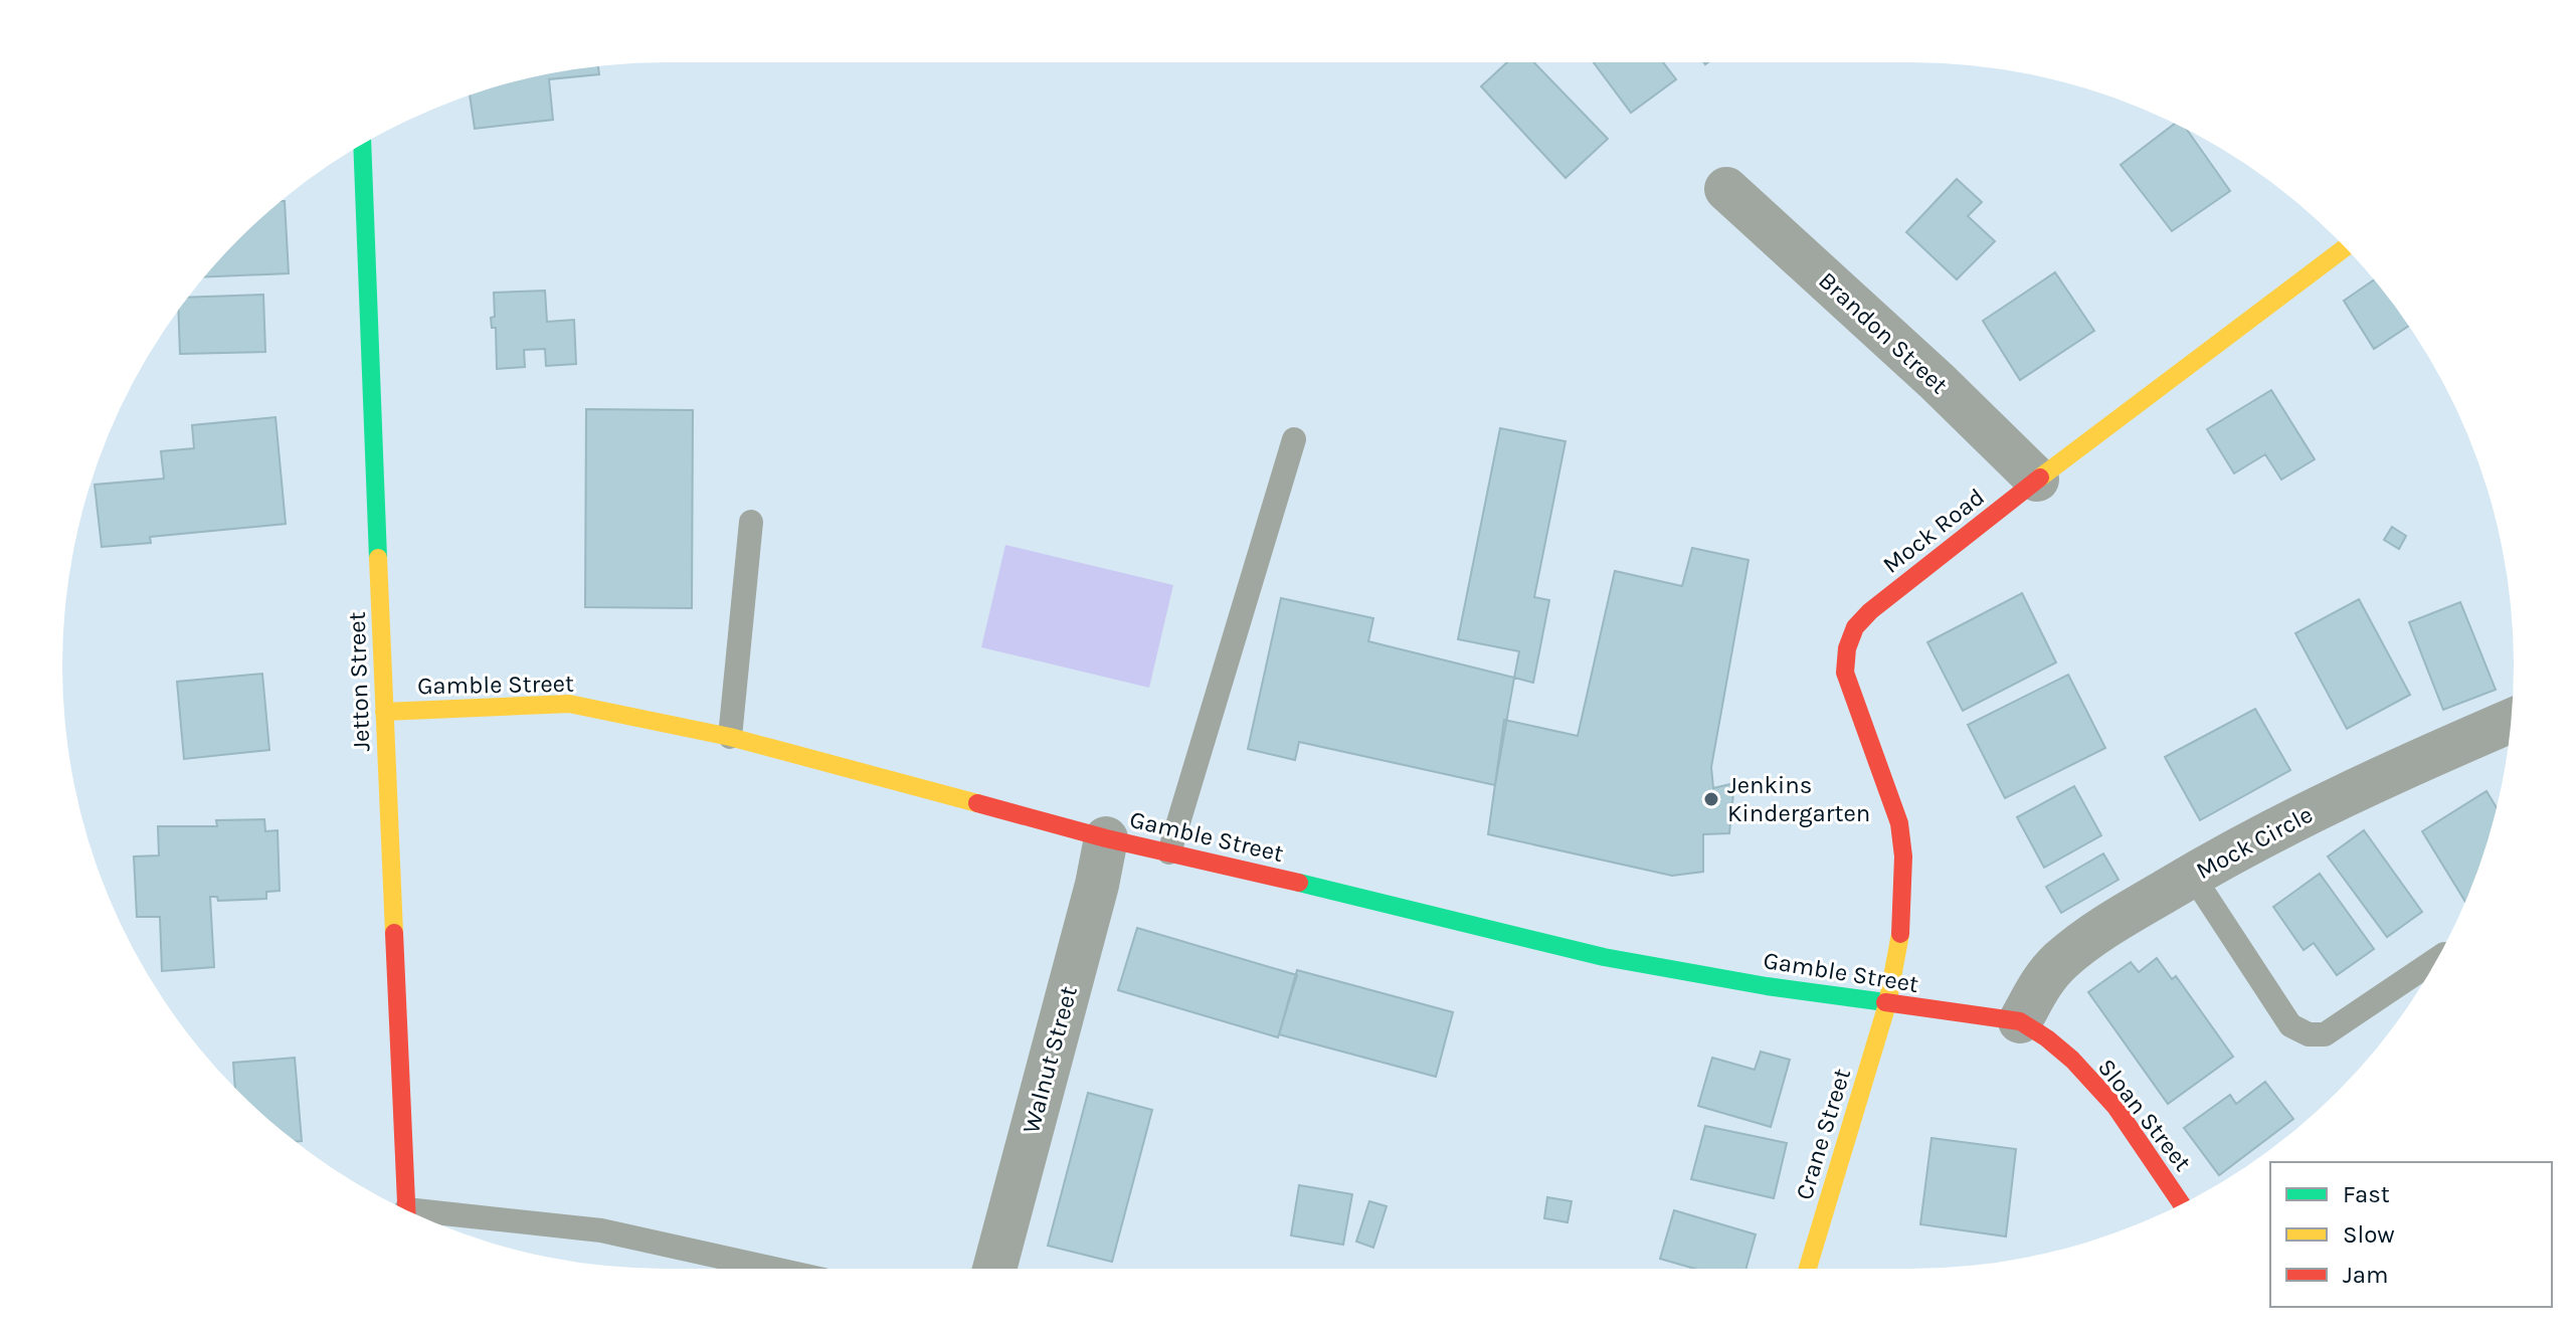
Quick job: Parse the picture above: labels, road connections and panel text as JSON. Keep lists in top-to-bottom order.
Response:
{
  "streets": {
    "street": [
      "Brandon Street",
      "Mock Road",
      "Jetton Street",
      "Gamble Street",
      "Mock Circle",
      "Walnut Street",
      "Sloan Street",
      "Crane Street"
    ]
  },
  "crossings": [
    ["Brandon Street", "Mock Road"],
    ["Mock Road", "Gamble Street"],
    ["Mock Road", "Crane Street"],
    ["Jetton Street", "Gamble Street"],
    ["Gamble Street", "Mock Circle"],
    ["Gamble Street", "Walnut Street"],
    ["Gamble Street", "Sloan Street"],
    ["Gamble Street", "Crane Street"],
    ["Mock Circle", "Sloan Street"]
  ],
  "places": ["Jenkins Kindergarten"],
  "legend": ["Fast", "Slow", "Jam"]
}
